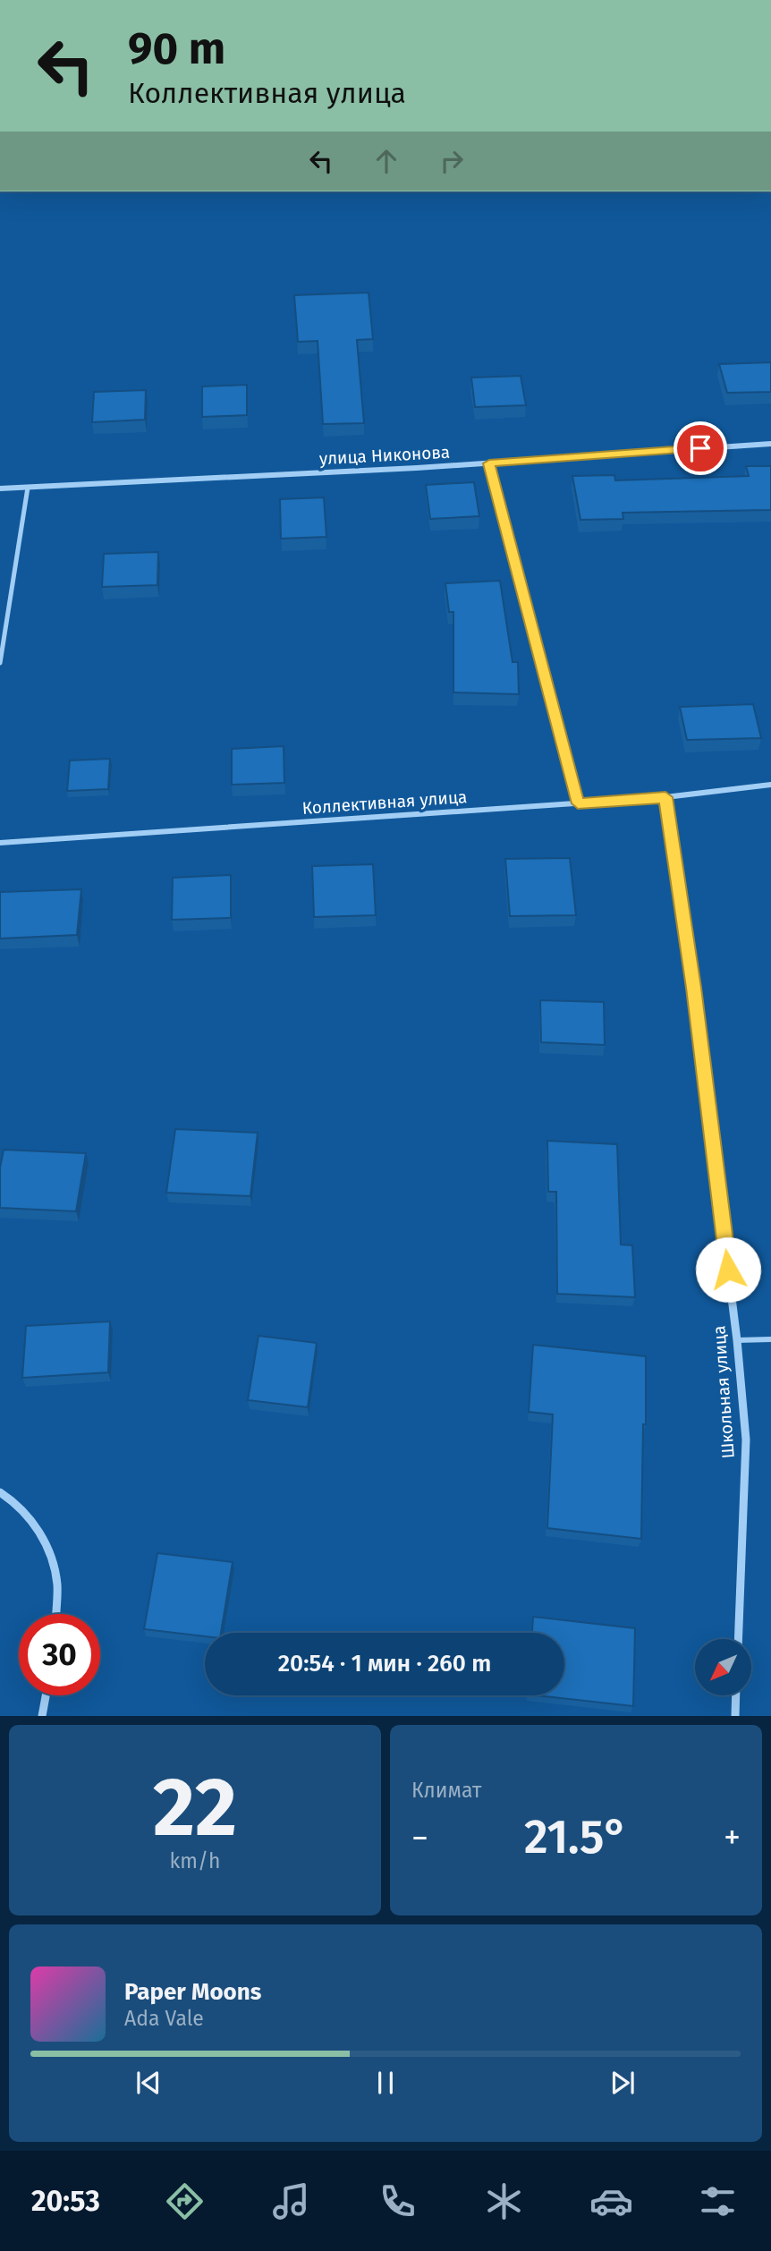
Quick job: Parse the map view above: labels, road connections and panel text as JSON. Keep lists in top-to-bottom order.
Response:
{
  "streets": {
    "street": ["улица Никонова", "Коллективная улица", "Школьная улица"]
  },
  "crossings": [
    ["Коллективная улица", "Школьная улица"]
  ],
  "north": "bottom left",
  "page": {
    "turn": ["90 m", "Коллективная улица"],
    "limit": "30",
    "trip": "20:54 · 1 мин · 260 m",
    "tile": [
      ["22", "km/h"],
      "Климат"
    ],
    "heat": ["−", "21.5°", "+"],
    "song": ["Paper Moons", "Ada Vale"],
    "tabs": "20:53"
  }
}
